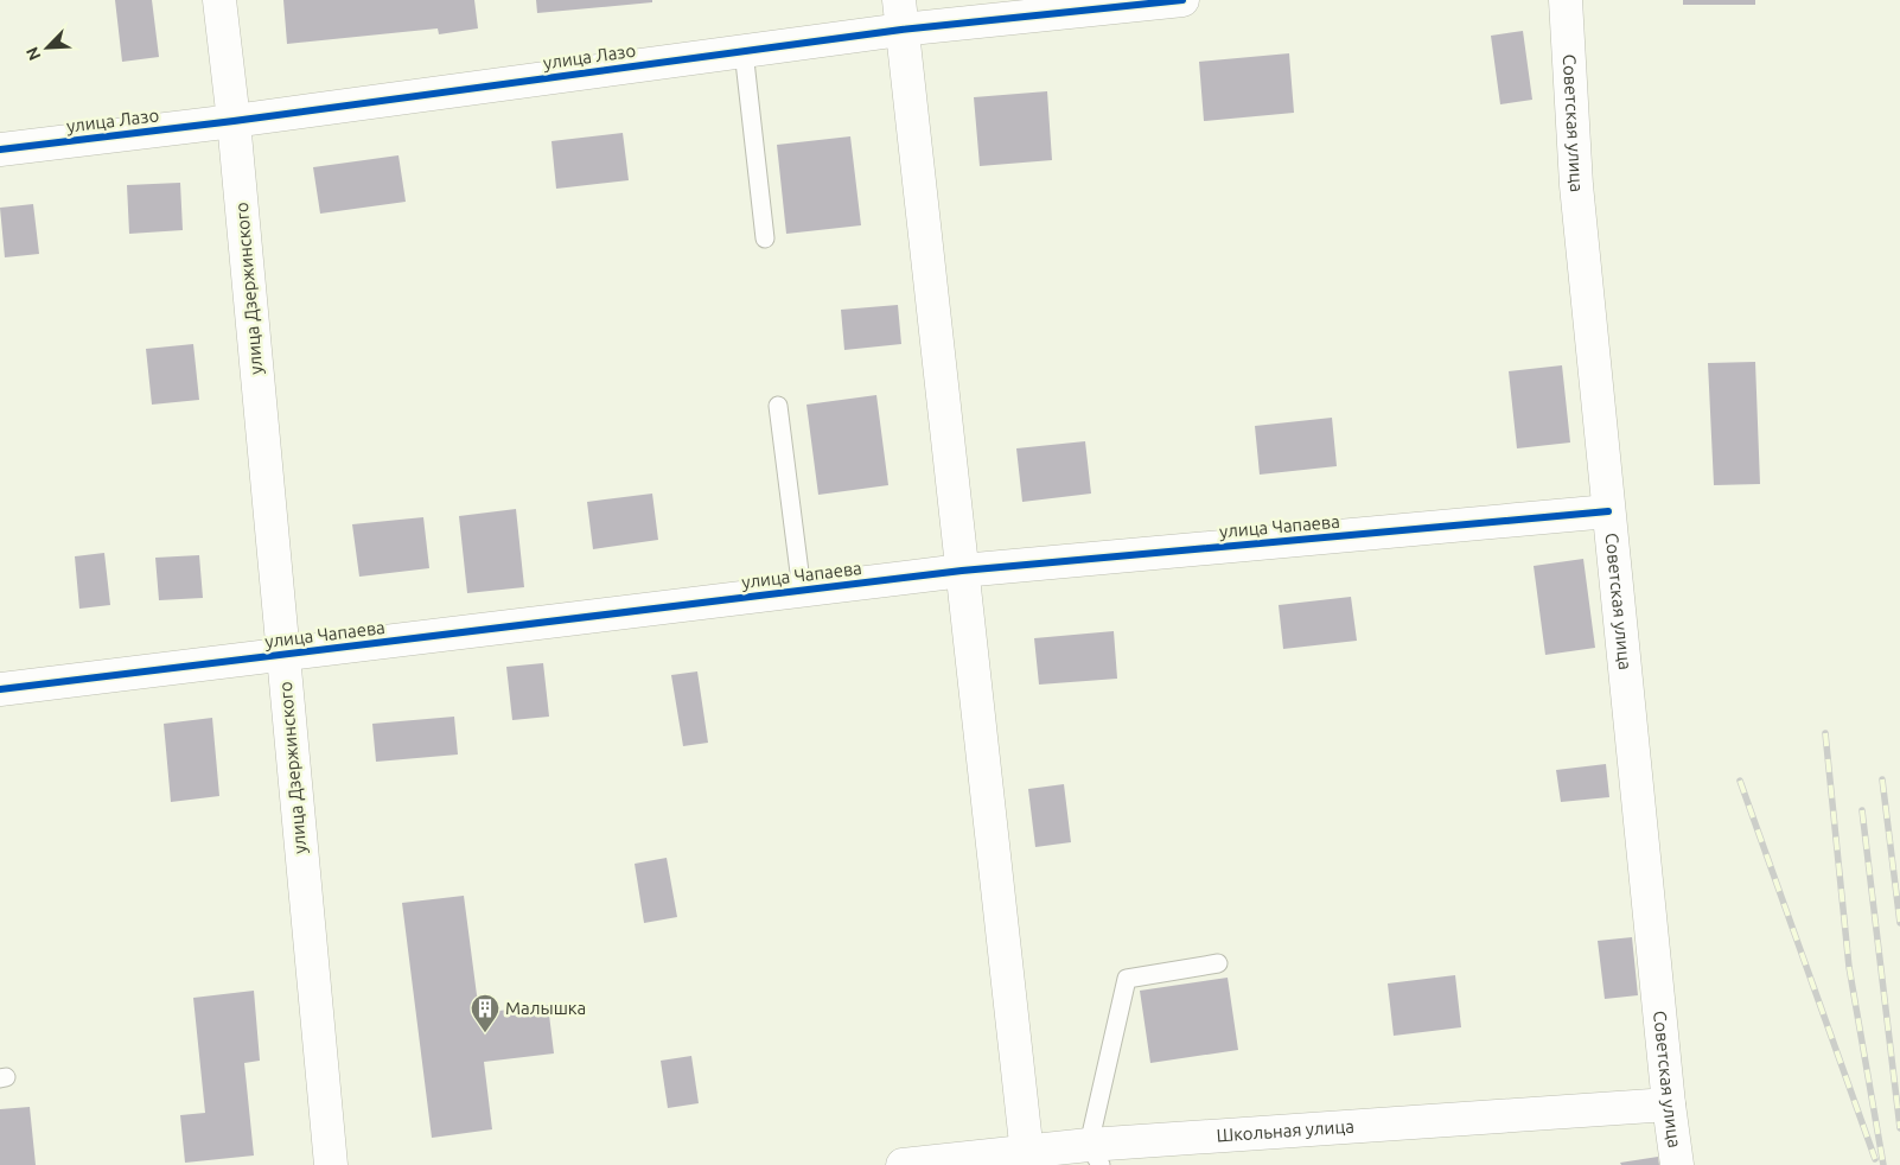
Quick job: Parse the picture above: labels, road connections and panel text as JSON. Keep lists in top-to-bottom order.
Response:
{
  "streets": {
    "street": [
      "улица Лазо",
      "Советская улица",
      "улица Дзержинского",
      "улица Чапаева",
      "Школьная улица"
    ]
  },
  "crossings": [
    ["улица Лазо", "улица Дзержинского"],
    ["Советская улица", "улица Чапаева"],
    ["Советская улица", "Школьная улица"],
    ["улица Дзержинского", "улица Чапаева"]
  ],
  "places": {
    "building": ["Малышка"]
  },
  "north": "bottom left"
}
